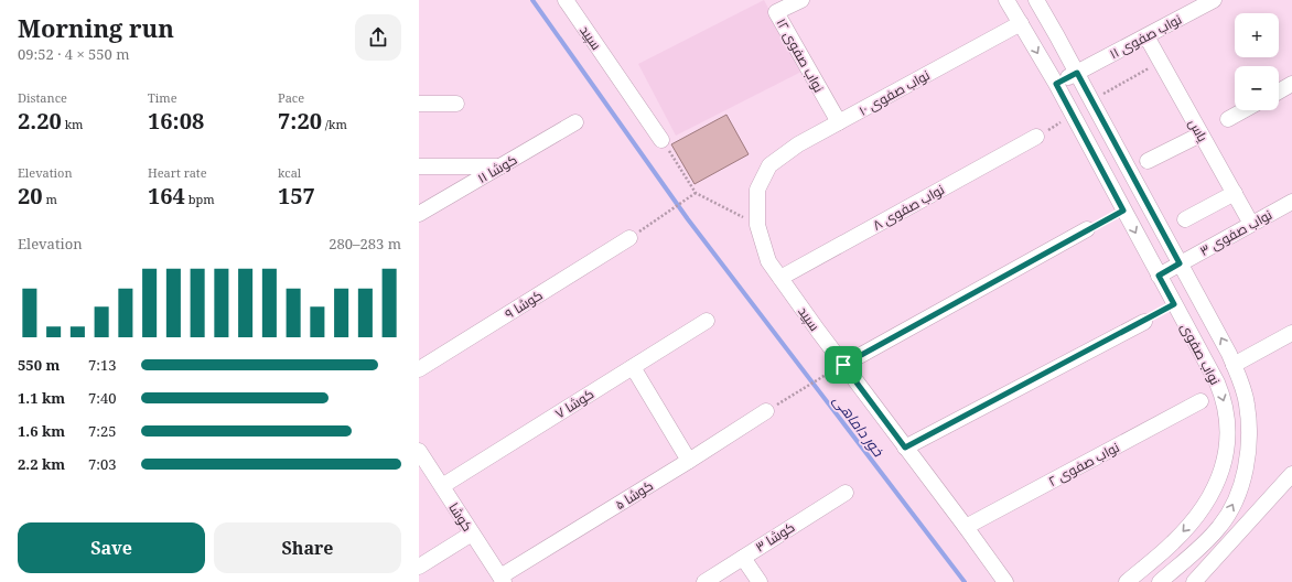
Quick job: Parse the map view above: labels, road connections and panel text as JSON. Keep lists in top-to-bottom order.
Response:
{
  "streets": {
    "street": [
      "نواب صفوی ۱۱",
      "سپید",
      "نواب صفوی ۱۲",
      "نواب صفوی ۱۰",
      "یاس",
      "کوشا ۱۱",
      "نواب صفوی ۸",
      "نواب صفوی ۳",
      "کوشا ۹",
      "نواب صفوی",
      "کوشا ۷",
      "نواب صفوی ۲",
      "کوشا ۵",
      "کوشا",
      "کوشا ۳"
    ]
  },
  "crossings": [
    ["نواب صفوی ۱۱", "یاس"],
    ["نواب صفوی ۱۱", "نواب صفوی"],
    ["سپید", "نواب صفوی ۱۰"],
    ["سپید", "نواب صفوی ۸"],
    ["سپید", "نواب صفوی ۲"],
    ["نواب صفوی ۱۲", "نواب صفوی ۱۰"],
    ["نواب صفوی ۱۰", "نواب صفوی"],
    ["یاس", "نواب صفوی ۳"],
    ["نواب صفوی ۳", "نواب صفوی"],
    ["کوشا ۷", "کوشا"],
    ["کوشا ۵", "کوشا"]
  ],
  "water": ["خور داماهی"],
  "page": {
    "heading": ["Morning run", "09:52 · 4 × 550 m"],
    "map_buttons": ["+", "−"],
    "stats": [
      ["Distance", "2.20 km"],
      ["Time", "16:08"],
      ["Pace", "7:20 /km"],
      ["Elevation", "20 m"],
      ["Heart rate", "164 bpm"],
      ["kcal", "157"]
    ],
    "chart": ["Elevation", "280–283 m"],
    "list": [
      {
        "name": "550 m",
        "note": "7:13"
      },
      {
        "name": "1.1 km",
        "note": "7:40"
      },
      {
        "name": "1.6 km",
        "note": "7:25"
      },
      {
        "name": "2.2 km",
        "note": "7:03"
      }
    ],
    "buttons": ["Save", "Share"]
  }
}
